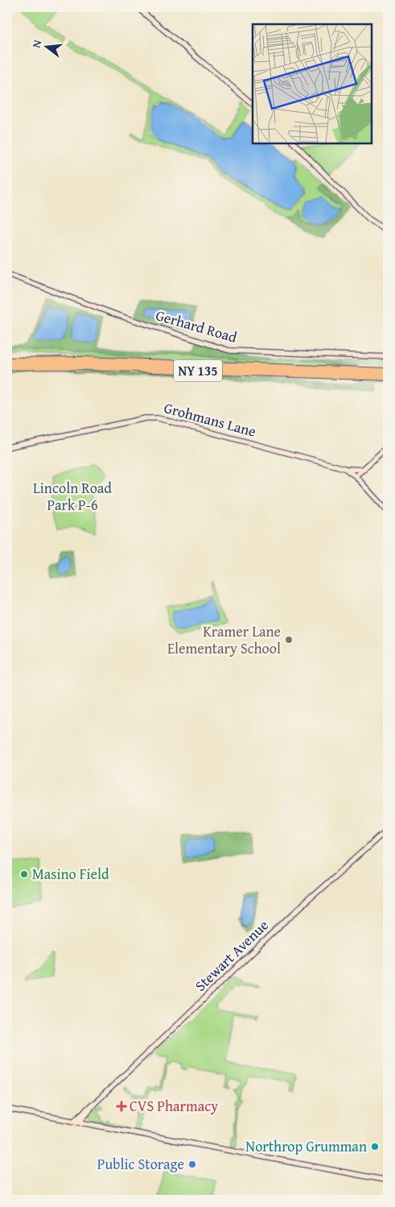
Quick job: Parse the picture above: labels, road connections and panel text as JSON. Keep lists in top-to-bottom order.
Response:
{
  "streets": {
    "highway": ["NY 135"],
    "main road": ["Gerhard Road", "Grohmans Lane", "Stewart Avenue"]
  },
  "parks": ["Lincoln Road Park P-6"],
  "places": {
    "other": [
      "Kramer Lane Elementary School",
      "Masino Field",
      "Northrop Grumman",
      "Public Storage"
    ],
    "health": ["CVS Pharmacy"]
  },
  "north": "left"
}
